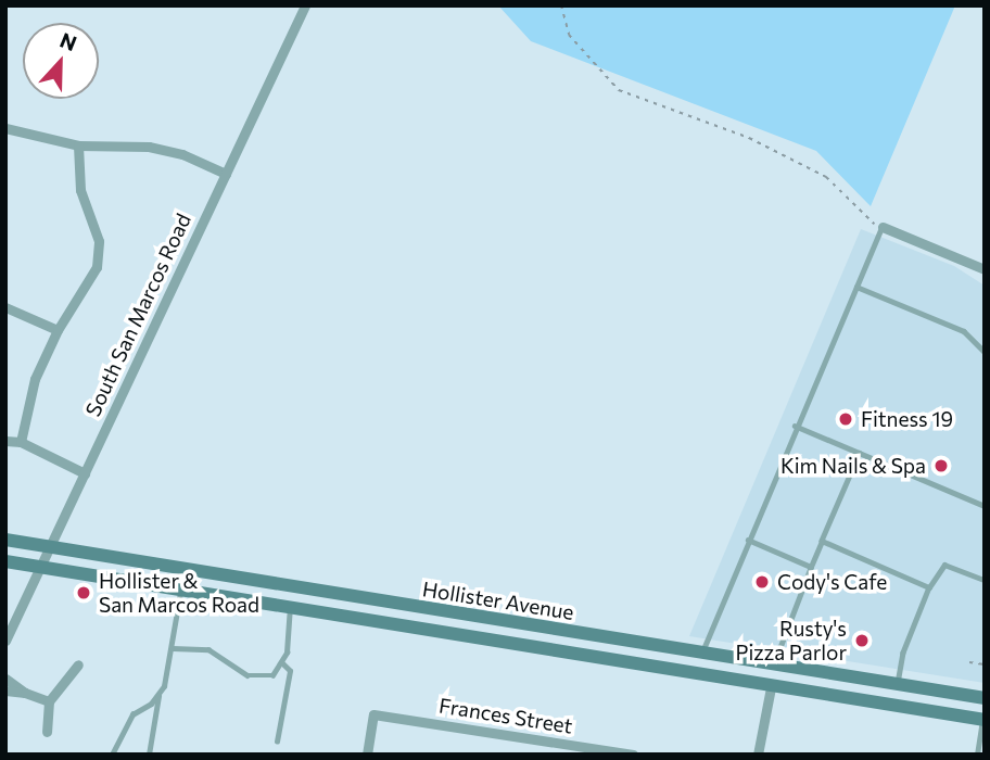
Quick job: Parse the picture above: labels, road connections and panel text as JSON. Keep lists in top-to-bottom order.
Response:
{
  "streets": {
    "main road": ["Hollister Avenue"],
    "street": ["South San Marcos Road", "Frances Street"]
  },
  "crossings": [
    ["South San Marcos Road", "Hollister Avenue"]
  ],
  "places": [
    "Fitness 19",
    "Kim Nails & Spa",
    "Cody's Cafe",
    "Hollister & San Marcos Road",
    "Rusty's Pizza Parlor"
  ],
  "north": "top"
}
